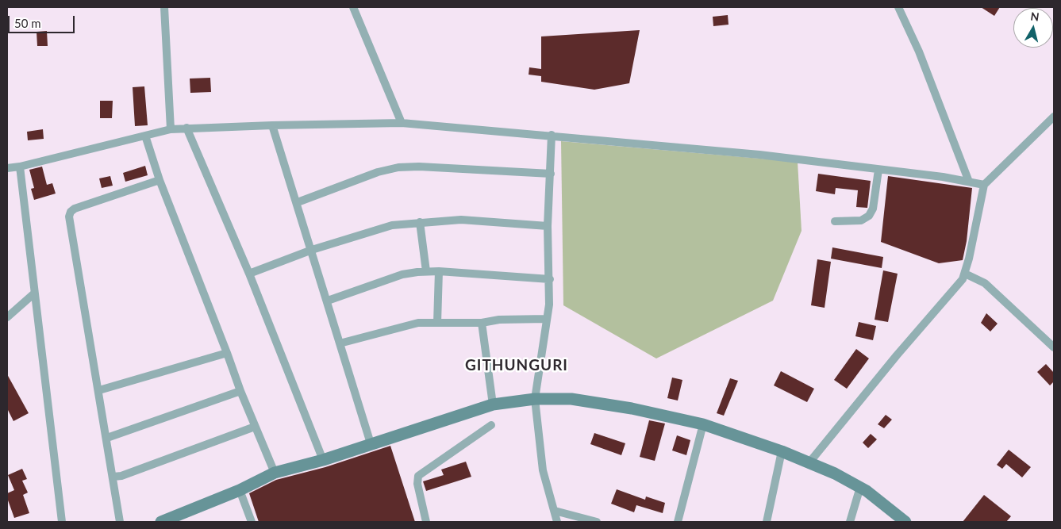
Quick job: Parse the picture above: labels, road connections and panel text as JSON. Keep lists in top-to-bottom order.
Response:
{
  "districts": ["GITHUNGURI"],
  "scale_bar": "50 m",
  "north": "top"
}
